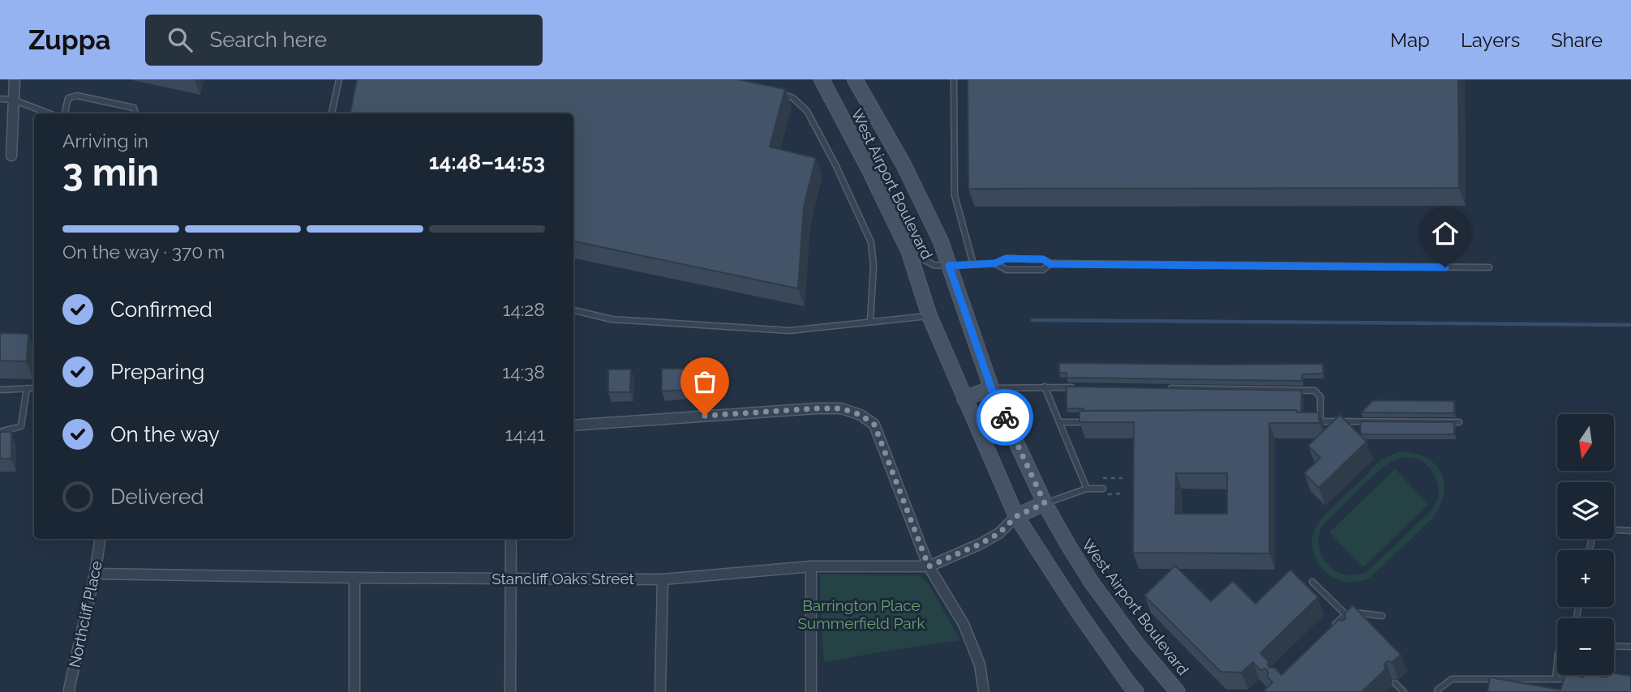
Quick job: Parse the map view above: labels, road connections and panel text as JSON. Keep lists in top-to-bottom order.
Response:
{
  "streets": {
    "main road": ["West Airport Boulevard"],
    "street": ["Stancliff Oaks Street", "Northcliff Place"]
  },
  "crossings": [
    ["West Airport Boulevard", "Stancliff Oaks Street"],
    ["Stancliff Oaks Street", "Northcliff Place"]
  ],
  "parks": ["Barrington Place Summerfield Park"],
  "north": "bottom",
  "page": {
    "header": "Zuppa",
    "search": "Search here",
    "nav": ["Map", "Layers", "Share"],
    "heading": ["3 min", "Arriving in", "14:48–14:53"],
    "bar": "On the way · 370 m",
    "list": [
      ["Confirmed", "14:28"],
      ["Preparing", "14:38"],
      ["On the way", "14:41"],
      "Delivered"
    ],
    "map_buttons": ["+", "−"]
  }
}
